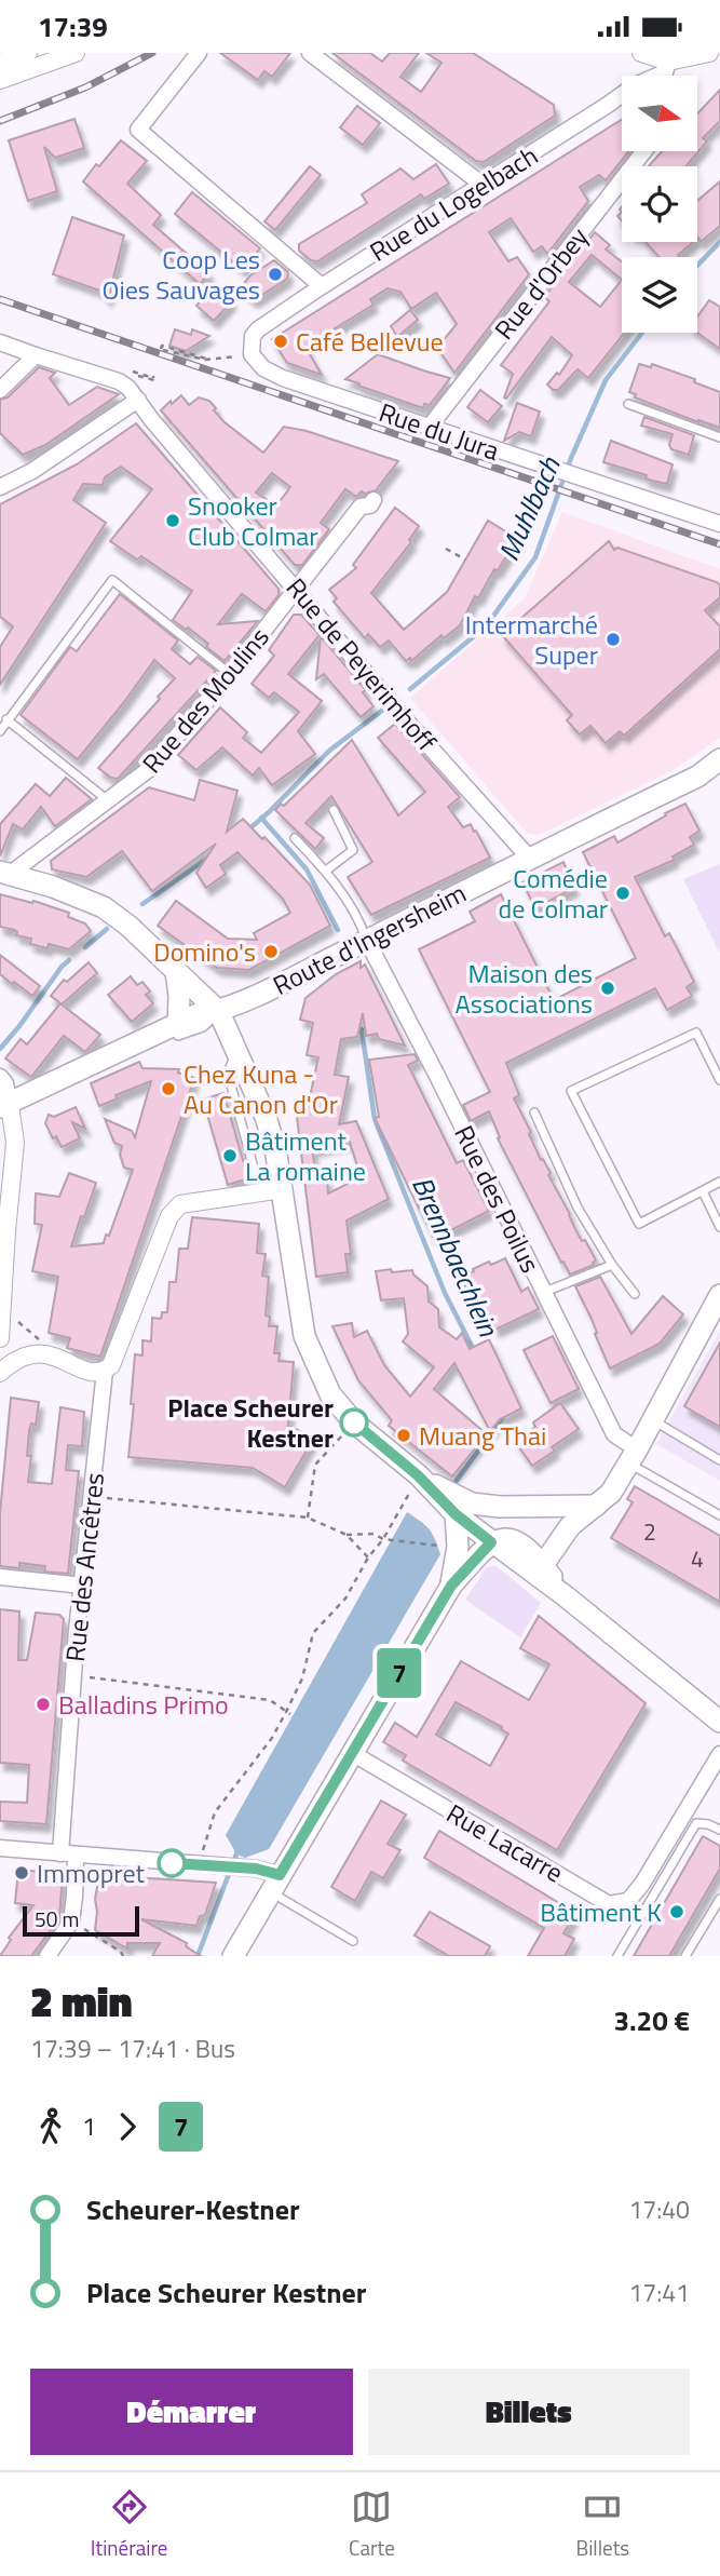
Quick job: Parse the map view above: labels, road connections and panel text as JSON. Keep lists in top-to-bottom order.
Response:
{
  "streets": {
    "main road": ["Route d'Ingersheim"],
    "street": [
      "Rue du Logelbach",
      "Rue d'Orbey",
      "Rue du Jura",
      "Rue de Peyerimhoff",
      "Rue des Moulins",
      "Rue des Poilus",
      "Rue des Ancêtres",
      "Rue Lacarre"
    ]
  },
  "crossings": [
    ["Rue du Logelbach", "Rue du Jura"],
    ["Rue d'Orbey", "Rue du Jura"],
    ["Rue de Peyerimhoff", "Rue des Moulins"],
    ["Rue de Peyerimhoff", "Route d'Ingersheim"],
    ["Route d'Ingersheim", "Rue des Poilus"]
  ],
  "water": ["Muhlbach", "Brennbaechlein"],
  "places": [
    "Coop Les Oies Sauvages",
    "Café Bellevue",
    "Snooker Club Colmar",
    "Intermarché Super",
    "Comédie de Colmar",
    "Domino's",
    "Maison des Associations",
    "Chez Kuna - Au Canon d'Or",
    "Bâtiment La romaine",
    "Place Scheurer Kestner",
    "Muang Thai",
    "Balladins Primo",
    "Immopret",
    "Bâtiment K"
  ],
  "lines": ["bus line 7"],
  "house_numbers": ["2", "4"],
  "scale_bar": "50 m",
  "north": "right",
  "page": {
    "status": "17:39",
    "on_map": "7",
    "scale": "50 m",
    "heading": ["2 min", "17:39 – 17:41 · Bus", "3.20 €"],
    "legs": ["1", "7"],
    "list": [
      {
        "name": "Scheurer-Kestner",
        "value": "17:40"
      },
      {
        "name": "Place Scheurer Kestner",
        "value": "17:41"
      }
    ],
    "buttons": ["Démarrer", "Billets"],
    "tabs": ["Itinéraire", "Carte", "Billets"]
  }
}
